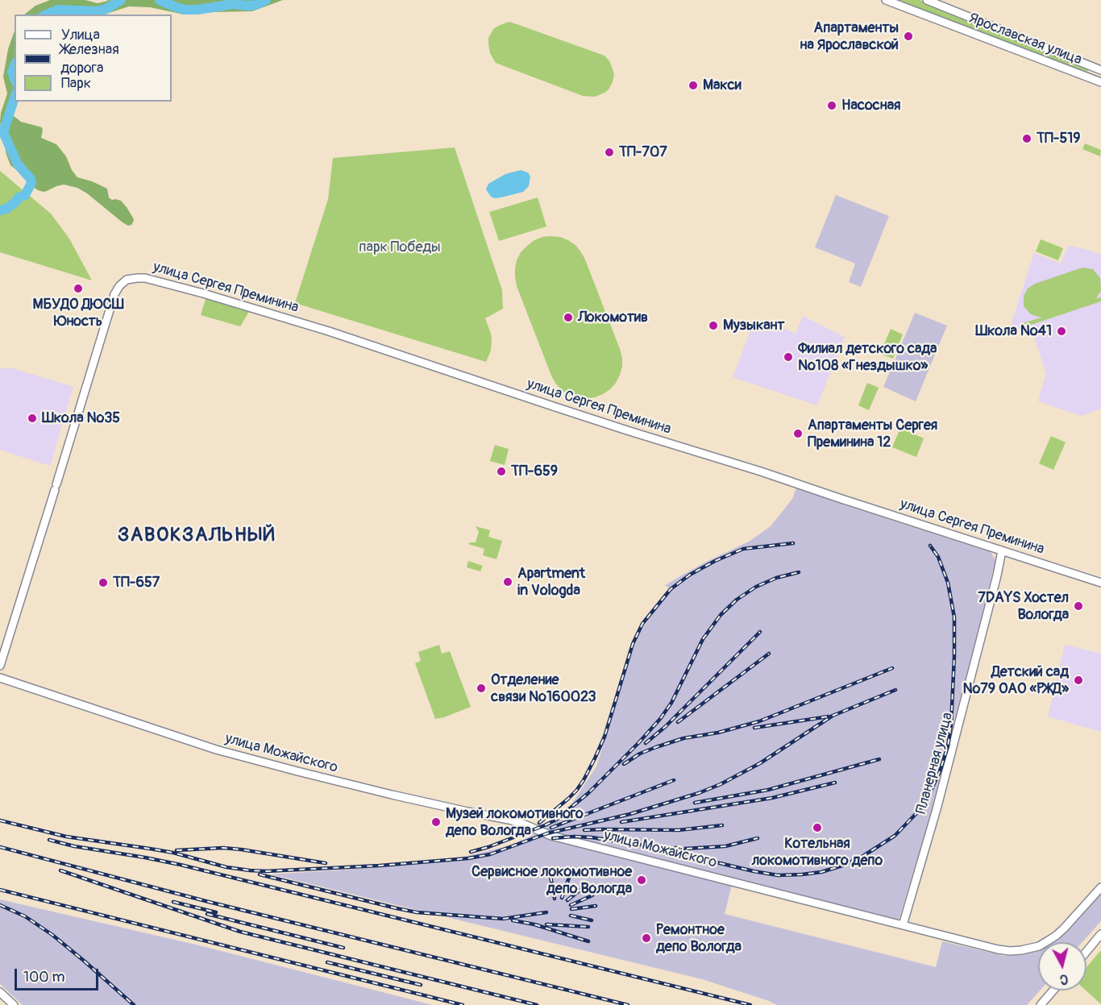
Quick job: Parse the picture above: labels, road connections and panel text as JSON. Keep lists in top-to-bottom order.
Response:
{
  "streets": {
    "street": [
      "Ярославская улица",
      "улица Сергея Преминина",
      "улица Можайского",
      "Планерная улица"
    ]
  },
  "crossings": [
    ["улица Сергея Преминина", "Планерная улица"],
    ["улица Можайского", "Планерная улица"]
  ],
  "districts": ["ЗАВОКЗАЛЬНЫЙ"],
  "parks": ["парк Победы"],
  "places": [
    "Апартаменты на Ярославской",
    "Макси",
    "Насосная",
    "ТП-519",
    "ТП-707",
    "МБУДО ДЮСШ Юность",
    "Локомотив",
    "Музыкант",
    "Школа №41",
    "Филиал детского сада №108 «Гнездышко»",
    "Школа №35",
    "Апартаменты Сергея Преминина 12",
    "ТП-659",
    "Apartment in Vologda",
    "ТП-657",
    "7DAYS Хостел Вологда",
    "Детский сад №79 ОАО «РЖД»",
    "Отделение связи №160023",
    "Музей локомотивного депо Вологда",
    "Котельная локомотивного депо",
    "Сервисное локомотивное депо Вологда",
    "Ремонтное депо Вологда"
  ],
  "legend": ["Улица", "Железная дорога", "Парк"],
  "scale_bar": "100 m",
  "north": "bottom"
}
